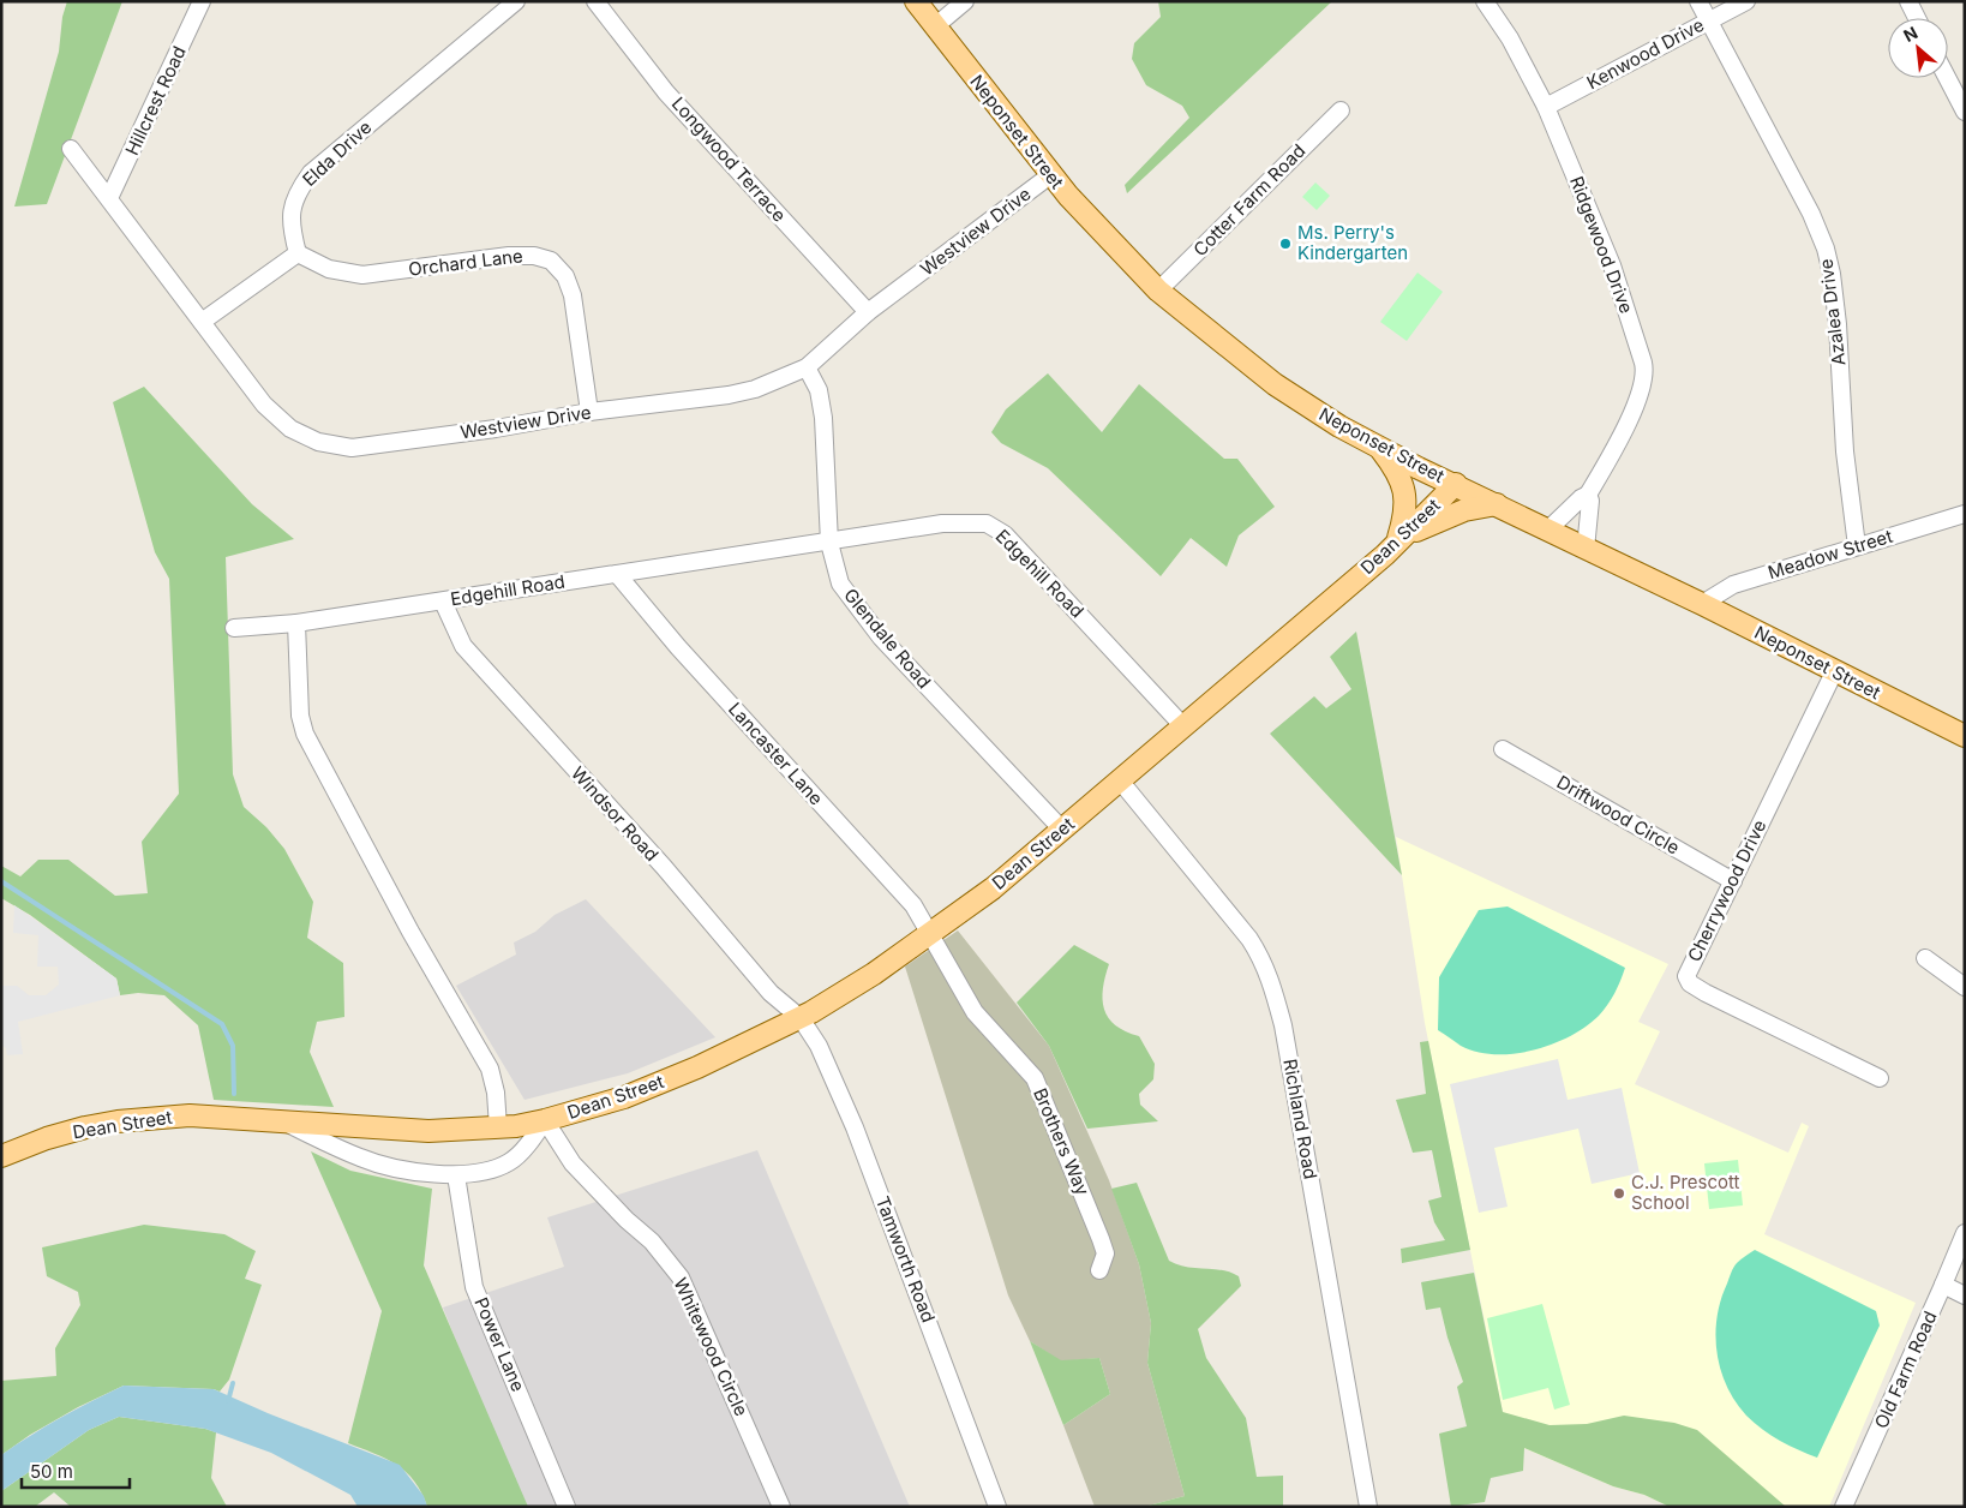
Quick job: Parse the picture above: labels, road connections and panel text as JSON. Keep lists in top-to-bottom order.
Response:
{
  "streets": {
    "main road": ["Neponset Street", "Dean Street"],
    "street": [
      "Kenwood Drive",
      "Hillcrest Road",
      "Elda Drive",
      "Longwood Terrace",
      "Cotter Farm Road",
      "Westview Drive",
      "Ridgewood Drive",
      "Orchard Lane",
      "Azalea Drive",
      "Meadow Street",
      "Edgehill Road",
      "Glendale Road",
      "Lancaster Lane",
      "Windsor Road",
      "Driftwood Circle",
      "Cherrywood Drive",
      "Richland Road",
      "Brothers Way",
      "Tamworth Road",
      "Power Lane",
      "Whitewood Circle",
      "Old Farm Road"
    ]
  },
  "crossings": [
    ["Kenwood Drive", "Ridgewood Drive"],
    ["Kenwood Drive", "Azalea Drive"],
    ["Hillcrest Road", "Westview Drive"],
    ["Neponset Street", "Cotter Farm Road"],
    ["Neponset Street", "Westview Drive"],
    ["Neponset Street", "Ridgewood Drive"],
    ["Neponset Street", "Dean Street"],
    ["Neponset Street", "Meadow Street"],
    ["Neponset Street", "Cherrywood Drive"],
    ["Elda Drive", "Orchard Lane"],
    ["Longwood Terrace", "Westview Drive"],
    ["Westview Drive", "Orchard Lane"],
    ["Westview Drive", "Glendale Road"],
    ["Azalea Drive", "Meadow Street"],
    ["Dean Street", "Edgehill Road"],
    ["Dean Street", "Glendale Road"],
    ["Dean Street", "Lancaster Lane"],
    ["Dean Street", "Windsor Road"],
    ["Dean Street", "Richland Road"],
    ["Dean Street", "Brothers Way"],
    ["Dean Street", "Tamworth Road"],
    ["Dean Street", "Power Lane"],
    ["Dean Street", "Whitewood Circle"],
    ["Edgehill Road", "Glendale Road"],
    ["Edgehill Road", "Lancaster Lane"],
    ["Edgehill Road", "Windsor Road"],
    ["Lancaster Lane", "Brothers Way"],
    ["Windsor Road", "Tamworth Road"],
    ["Driftwood Circle", "Cherrywood Drive"]
  ],
  "places": ["Ms. Perry's Kindergarten", "C.J. Prescott School"],
  "scale_bar": "50 m",
  "north": "top left"
}
